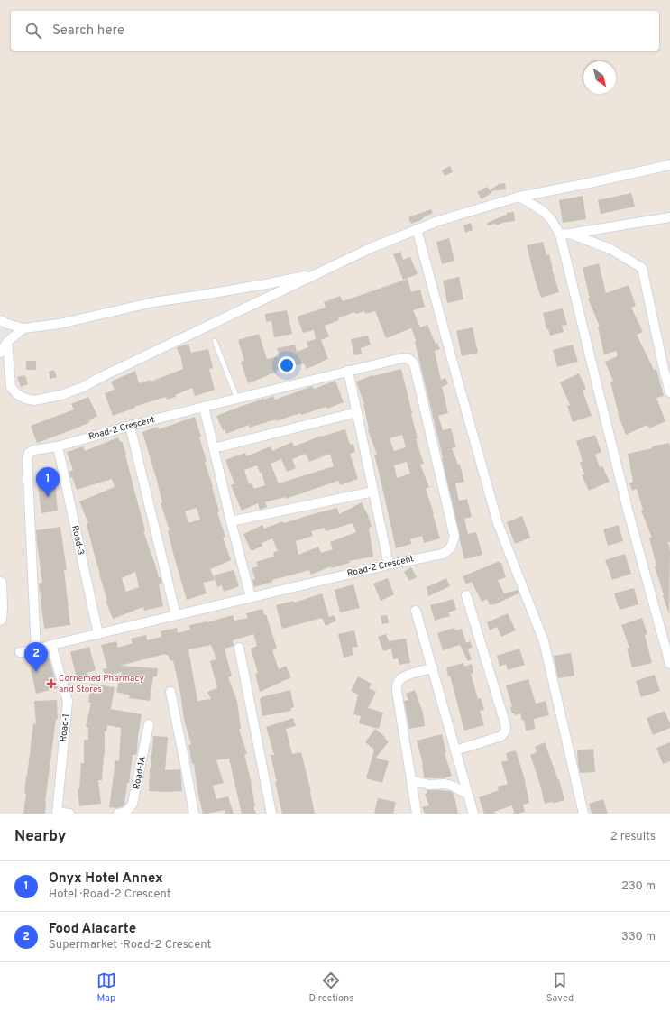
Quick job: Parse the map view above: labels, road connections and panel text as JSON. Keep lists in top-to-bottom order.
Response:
{
  "streets": {
    "street": [
      "Road-2 Crescent",
      "Road-3",
      "Road-1",
      "Road-1A"
    ]
  },
  "crossings": [
    ["Road-2 Crescent", "Road-3"],
    ["Road-2 Crescent", "Road-1"]
  ],
  "places": {
    "health": ["Cornemed Pharmacy and Stores"]
  },
  "north": "bottom right",
  "page": {
    "search": "Search here",
    "pins": ["1", "2"],
    "heading": ["Nearby", "2 results"],
    "list": [
      {
        "mark": "1",
        "name": "Onyx Hotel Annex",
        "note": "Hotel · Road-2 Crescent",
        "value": "230 m"
      },
      {
        "mark": "2",
        "name": "Food Alacarte",
        "note": "Supermarket · Road-2 Crescent",
        "value": "330 m"
      }
    ],
    "nav": ["Map", "Directions", "Saved"]
  }
}
